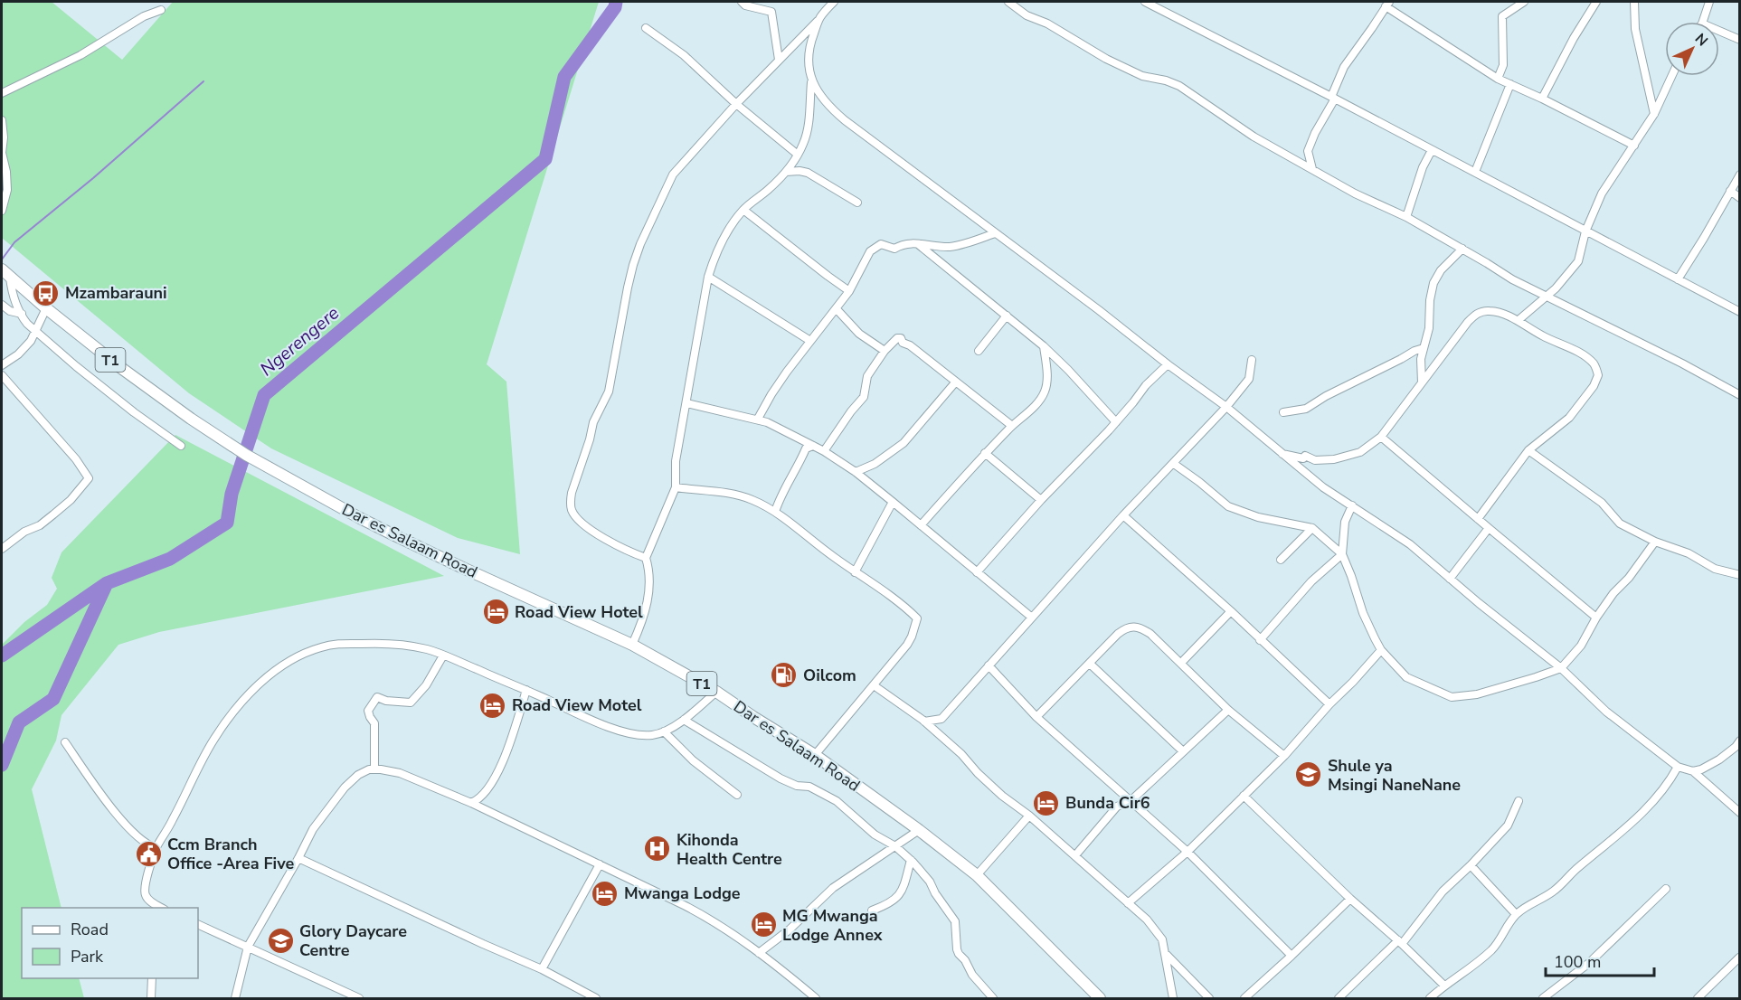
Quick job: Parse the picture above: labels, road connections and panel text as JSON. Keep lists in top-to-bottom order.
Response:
{
  "streets": {
    "highway": ["T1", "Dar es Salaam Road"]
  },
  "crossings": [
    ["T1", "Dar es Salaam Road"]
  ],
  "water": ["Ngerengere"],
  "places": {
    "bus stop": ["Mzambarauni"],
    "hotel": [
      "Road View Hotel",
      "Road View Motel",
      "Bunda Cir6",
      "Mwanga Lodge",
      "MG Mwanga Lodge Annex"
    ],
    "fuel station": ["Oilcom"],
    "school or university": ["Shule ya Msingi NaneNane", "Glory Daycare Centre"],
    "hospital": ["Kihonda Health Centre"],
    "public building": ["Ccm Branch Office -Area Five"]
  },
  "legend": ["Road", "Park"],
  "scale_bar": "100 m",
  "north": "top right"
}
